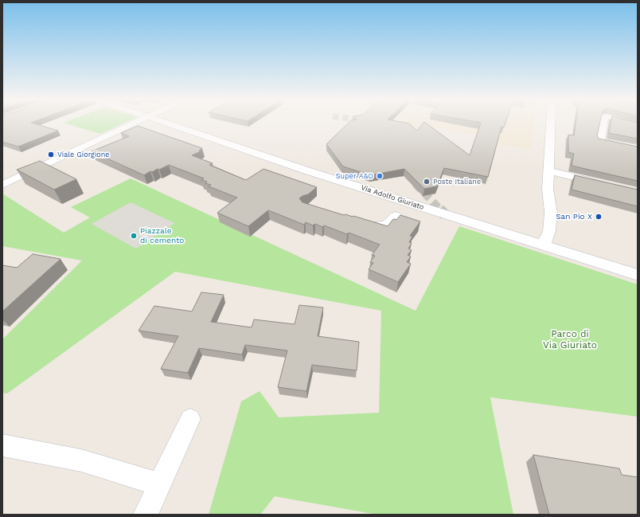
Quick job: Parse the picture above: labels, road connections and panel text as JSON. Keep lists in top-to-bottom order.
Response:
{
  "streets": {
    "street": ["Via Adolfo Giuriato"]
  },
  "parks": ["Parco di Via Giuriato"],
  "places": [
    "Viale Giorgione",
    "Super A&O",
    "Poste Italiane",
    "San Pio X",
    "Piazzale di cemento"
  ]
}
